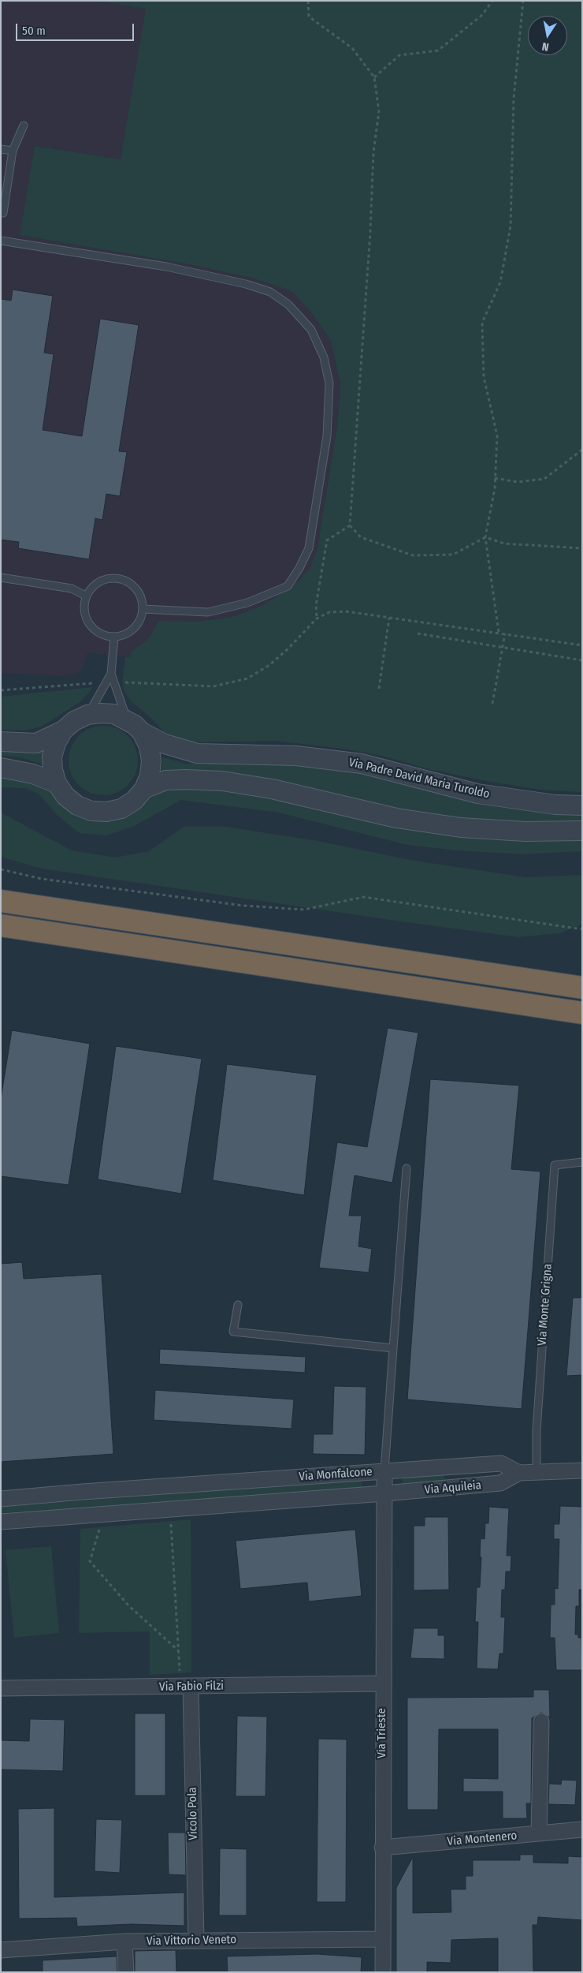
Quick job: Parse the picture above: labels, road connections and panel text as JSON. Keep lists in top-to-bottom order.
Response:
{
  "streets": {
    "street": [
      "Via Padre David Maria Turoldo",
      "Via Monfalcone",
      "Via Aquileia",
      "Via Fabio Filzi",
      "Via Trieste",
      "Vicolo Pola",
      "Via Montenero",
      "Via Vittorio Veneto"
    ],
    "lane": ["Via Monte Grigna"]
  },
  "crossings": [
    ["Via Monte Grigna", "Via Aquileia"],
    ["Via Monfalcone", "Via Aquileia"],
    ["Via Monfalcone", "Via Trieste"],
    ["Via Aquileia", "Via Trieste"],
    ["Via Fabio Filzi", "Via Trieste"],
    ["Via Fabio Filzi", "Vicolo Pola"],
    ["Via Trieste", "Via Montenero"],
    ["Via Trieste", "Via Vittorio Veneto"],
    ["Vicolo Pola", "Via Vittorio Veneto"]
  ],
  "scale_bar": "50 m",
  "north": "bottom"
}
